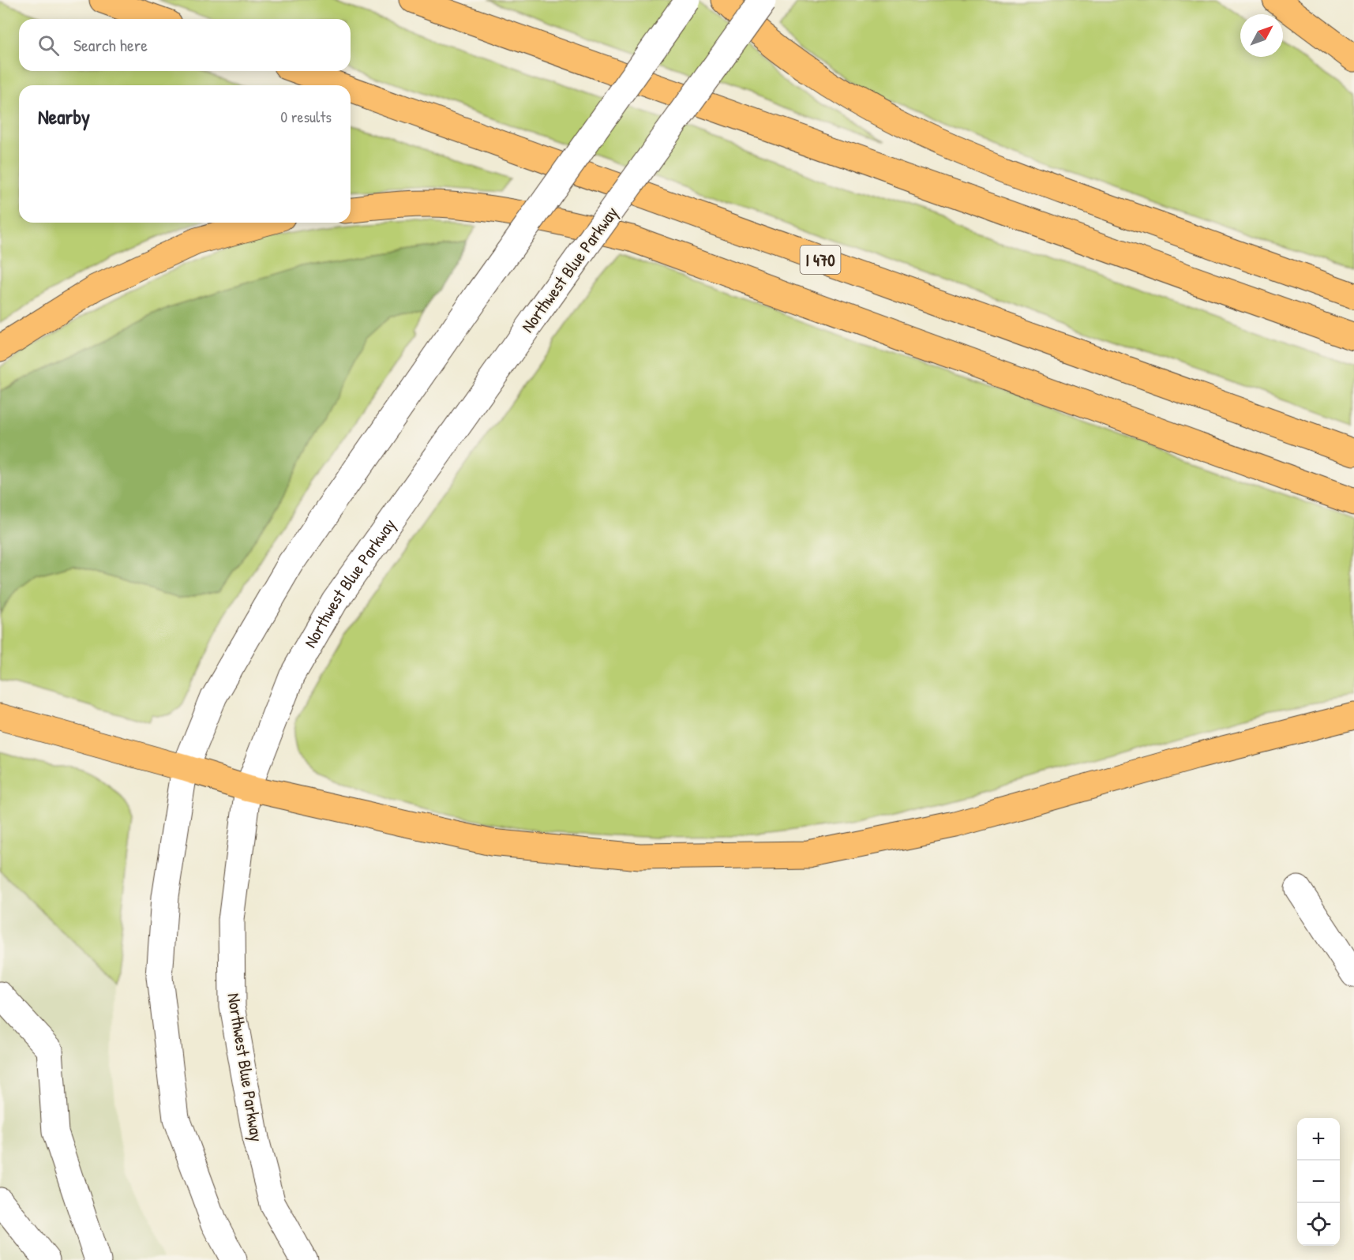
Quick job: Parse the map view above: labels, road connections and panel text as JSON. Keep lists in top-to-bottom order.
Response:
{
  "streets": {
    "highway": ["I 470"],
    "street": ["Northwest Blue Parkway"]
  },
  "north": "top right",
  "page": {
    "search": "Search here",
    "heading": ["Nearby", "0 results"],
    "map_buttons": ["+", "−"]
  }
}
